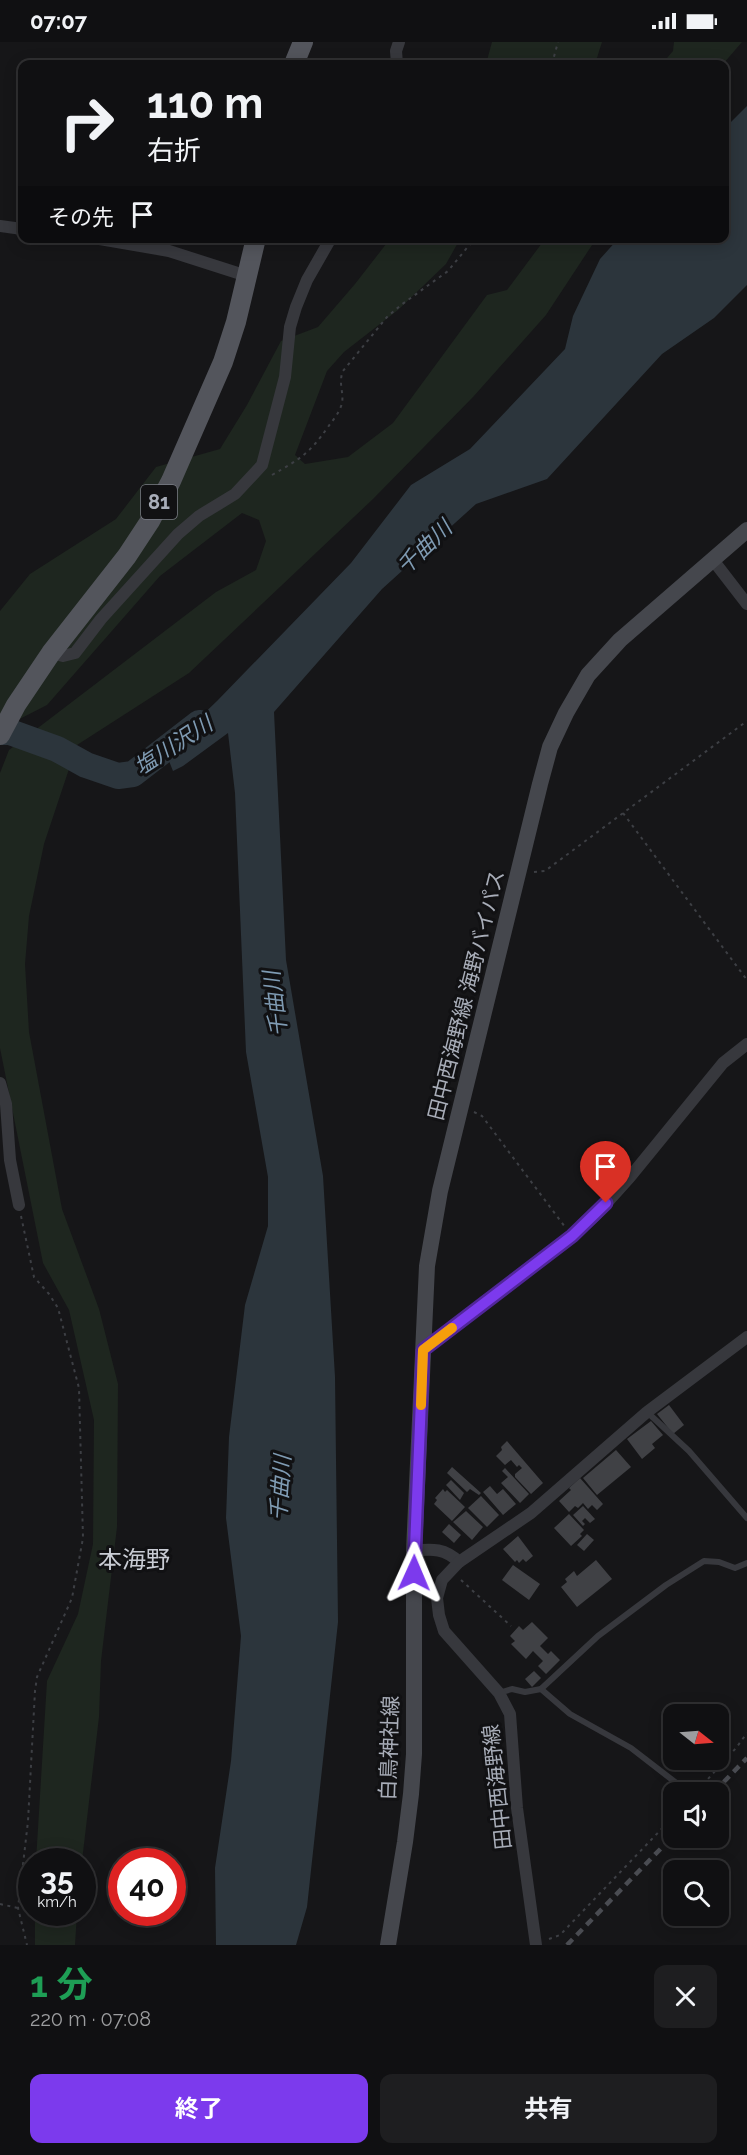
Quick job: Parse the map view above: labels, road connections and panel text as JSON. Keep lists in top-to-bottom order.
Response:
{
  "streets": {
    "main road": ["81"],
    "street": ["田中西海野線 海野バイパス", "白鳥神社線", "田中西海野線"]
  },
  "crossings": [
    ["田中西海野線 海野バイパス", "白鳥神社線"]
  ],
  "districts": ["本海野"],
  "water": ["千曲川", "塩川沢川"],
  "north": "right",
  "page": {
    "status": "07:07",
    "turn": ["110 m", "右折"],
    "then": "その先",
    "speed": "35 km/h",
    "limit": "40",
    "heading": ["1 分", "220 m · 07:08"],
    "buttons": ["終了", "共有"]
  }
}
